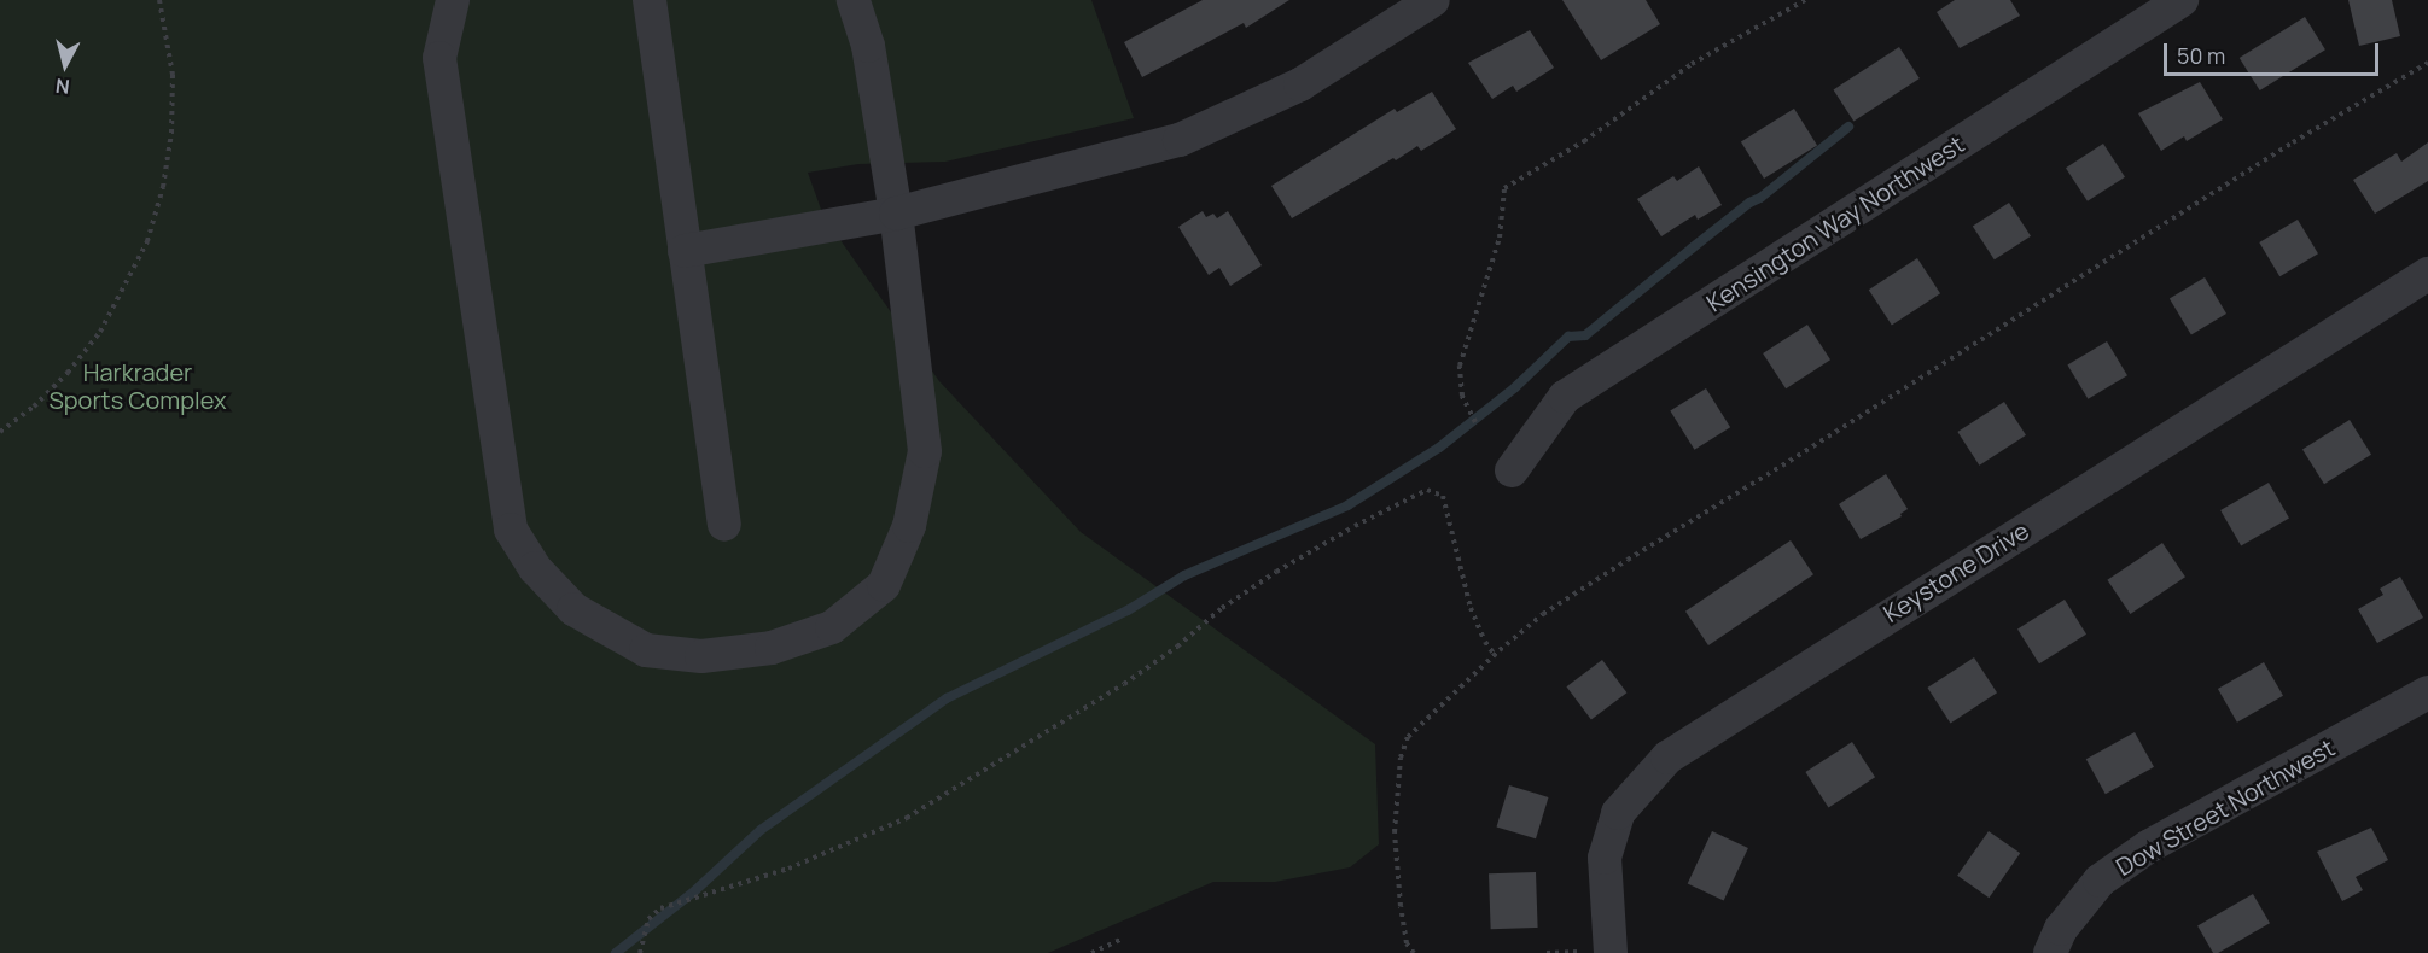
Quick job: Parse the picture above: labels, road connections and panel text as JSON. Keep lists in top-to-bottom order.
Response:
{
  "streets": {
    "street": ["Kensington Way Northwest", "Keystone Drive", "Dow Street Northwest"]
  },
  "parks": ["Harkrader Sports Complex"],
  "scale_bar": "50 m",
  "north": "bottom"
}
